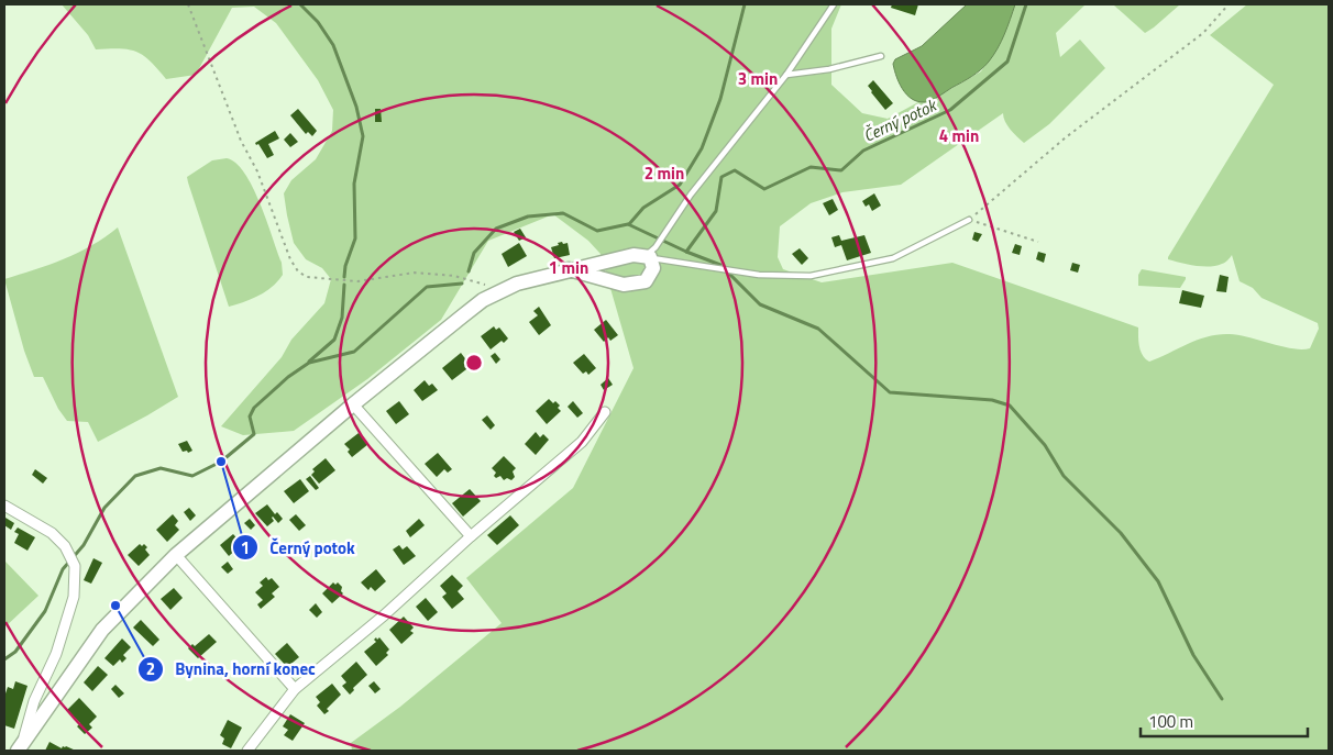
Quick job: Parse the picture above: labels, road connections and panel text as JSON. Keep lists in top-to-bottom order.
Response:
{
  "water": ["Černý potok"],
  "places": ["Černý potok", "Bynina, horní konec"],
  "scale_bar": "100 m",
  "rings": [
    "3 min",
    "4 min",
    "2 min",
    "1 min"
  ]
}
